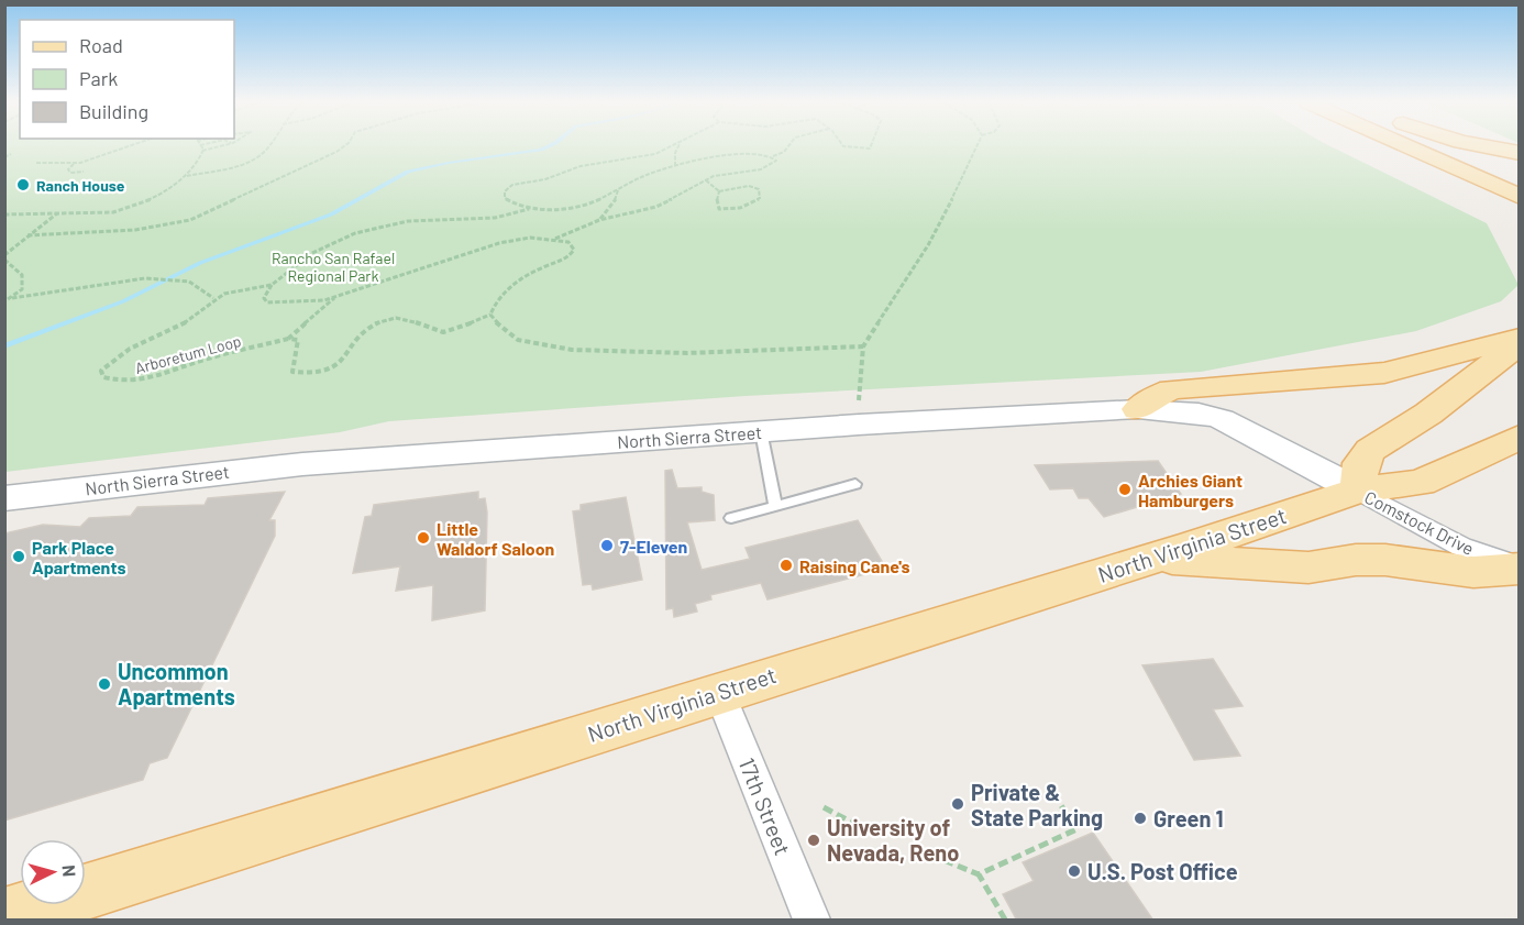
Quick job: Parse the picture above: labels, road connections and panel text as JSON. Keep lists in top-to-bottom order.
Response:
{
  "streets": {
    "main road": ["North Sierra Street", "North Virginia Street"],
    "street": ["Comstock Drive", "17th Street"],
    "path": ["Arboretum Loop"]
  },
  "crossings": [
    ["North Sierra Street", "Comstock Drive"],
    ["North Sierra Street", "North Virginia Street"],
    ["Comstock Drive", "North Virginia Street"],
    ["North Virginia Street", "17th Street"]
  ],
  "parks": ["Rancho San Rafael Regional Park"],
  "places": [
    "Ranch House",
    "Archies Giant Hamburgers",
    "Little Waldorf Saloon",
    "7-Eleven",
    "Park Place Apartments",
    "Raising Cane's",
    "Uncommon Apartments",
    "Private & State Parking",
    "Green 1",
    "University of Nevada, Reno",
    "U.S. Post Office"
  ],
  "legend": ["Road", "Park", "Building"],
  "north": "right"
}
